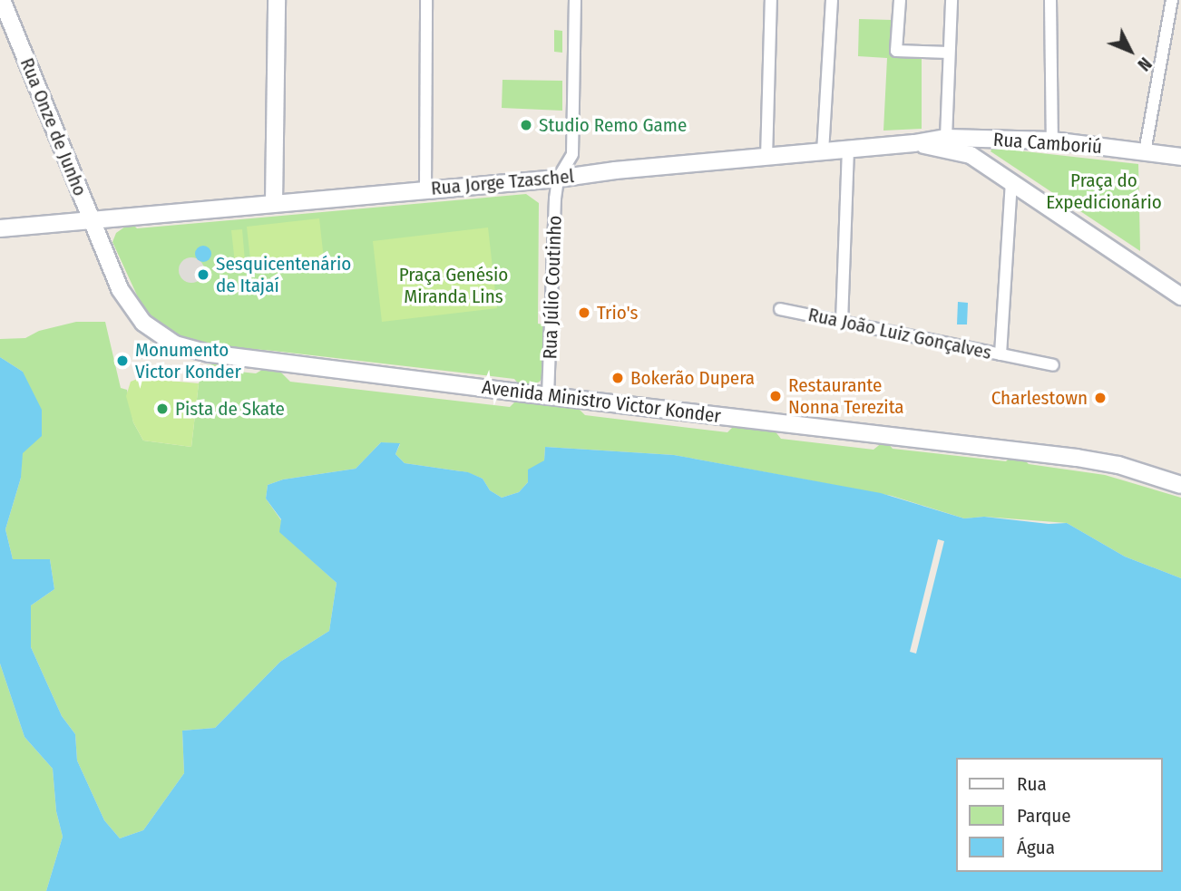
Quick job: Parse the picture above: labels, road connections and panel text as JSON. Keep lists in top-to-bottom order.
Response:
{
  "streets": {
    "main road": [
      "Rua Onze de Junho",
      "Rua Camboriú",
      "Rua Jorge Tzaschel",
      "Avenida Ministro Victor Konder"
    ],
    "street": ["Rua Júlio Coutinho", "Rua João Luiz Gonçalves"]
  },
  "crossings": [
    ["Rua Onze de Junho", "Rua Jorge Tzaschel"],
    ["Rua Onze de Junho", "Avenida Ministro Victor Konder"],
    ["Rua Camboriú", "Rua Jorge Tzaschel"],
    ["Rua Jorge Tzaschel", "Rua Júlio Coutinho"],
    ["Rua Jorge Tzaschel", "Avenida Ministro Victor Konder"],
    ["Rua Júlio Coutinho", "Avenida Ministro Victor Konder"]
  ],
  "parks": ["Praça do Expedicionário", "Praça Genésio Miranda Lins"],
  "places": [
    "Studio Remo Game",
    "Sesquicentenário de Itajaí",
    "Trio's",
    "Monumento Victor Konder",
    "Bokerão Dupera",
    "Restaurante Nonna Terezita",
    "Charlestown",
    "Pista de Skate"
  ],
  "legend": ["Rua", "Parque", "Água"],
  "north": "bottom right"
}
